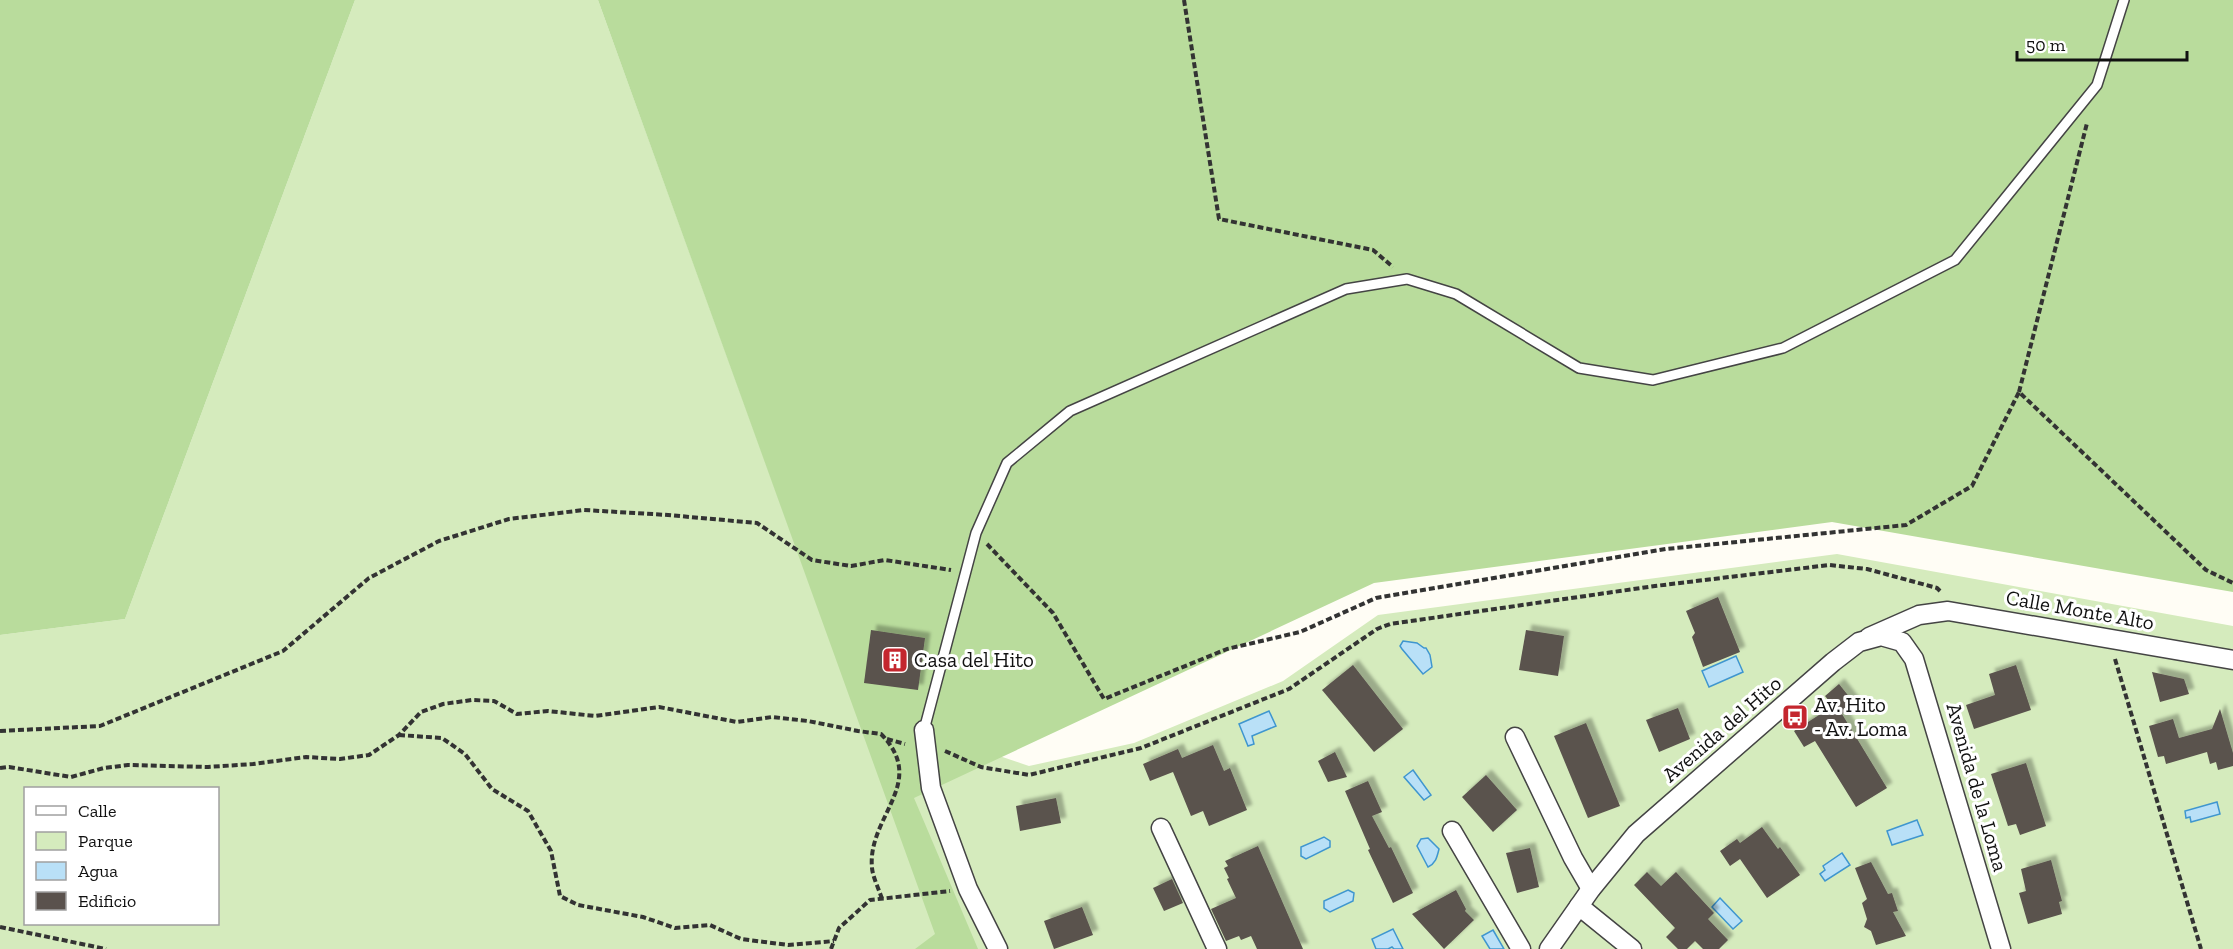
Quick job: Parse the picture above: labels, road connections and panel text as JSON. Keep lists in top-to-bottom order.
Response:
{
  "streets": {
    "street": ["Calle Monte Alto", "Avenida del Hito", "Avenida de la Loma"]
  },
  "crossings": [
    ["Calle Monte Alto", "Avenida del Hito"],
    ["Calle Monte Alto", "Avenida de la Loma"],
    ["Avenida del Hito", "Avenida de la Loma"]
  ],
  "places": {
    "building": ["Casa del Hito"],
    "bus stop": ["Av. Hito - Av. Loma"]
  },
  "legend": [
    "Calle",
    "Parque",
    "Agua",
    "Edificio"
  ],
  "scale_bar": "50 m"
}
